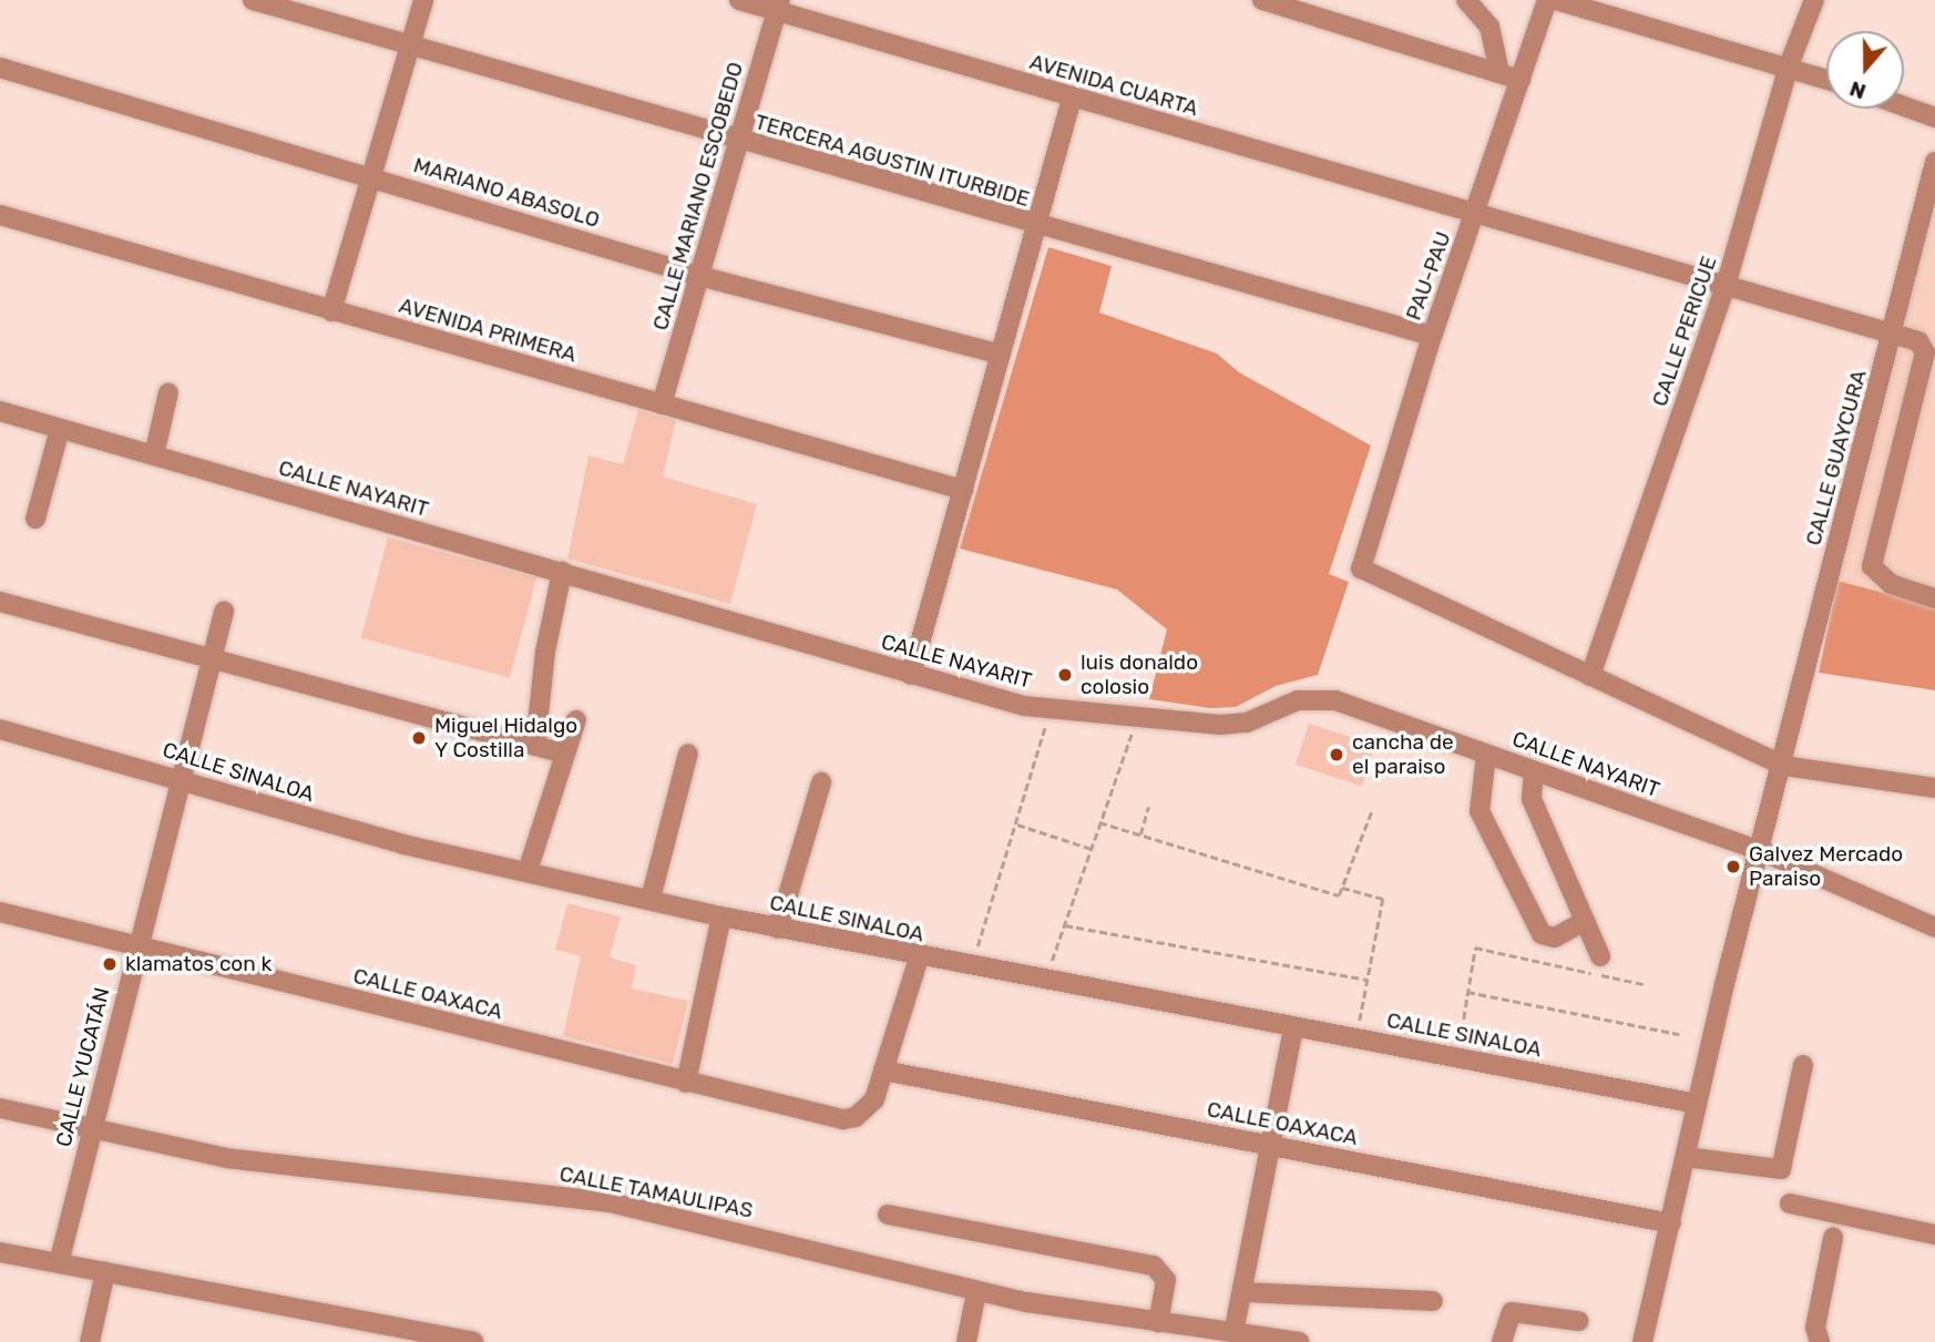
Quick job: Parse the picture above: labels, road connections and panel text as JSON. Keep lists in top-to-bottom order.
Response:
{
  "streets": {
    "street": [
      "AVENIDA CUARTA",
      "TERCERA AGUSTIN ITURBIDE",
      "MARIANO ABASOLO",
      "CALLE MARIANO ESCOBEDO",
      "PAU-PAU",
      "AVENIDA PRIMERA",
      "CALLE PERICUE",
      "CALLE GUAYCURA",
      "CALLE NAYARIT",
      "CALLE SINALOA",
      "CALLE OAXACA",
      "CALLE YUCATÁN",
      "CALLE TAMAULIPAS"
    ]
  },
  "crossings": [
    ["AVENIDA CUARTA", "CALLE MARIANO ESCOBEDO"],
    ["AVENIDA CUARTA", "PAU-PAU"],
    ["AVENIDA CUARTA", "CALLE PERICUE"],
    ["AVENIDA CUARTA", "CALLE GUAYCURA"],
    ["TERCERA AGUSTIN ITURBIDE", "CALLE MARIANO ESCOBEDO"],
    ["TERCERA AGUSTIN ITURBIDE", "PAU-PAU"],
    ["MARIANO ABASOLO", "CALLE MARIANO ESCOBEDO"],
    ["CALLE MARIANO ESCOBEDO", "AVENIDA PRIMERA"],
    ["PAU-PAU", "CALLE PERICUE"],
    ["CALLE GUAYCURA", "CALLE NAYARIT"],
    ["CALLE SINALOA", "CALLE YUCATÁN"],
    ["CALLE OAXACA", "CALLE YUCATÁN"],
    ["CALLE YUCATÁN", "CALLE TAMAULIPAS"]
  ],
  "places": [
    "luis donaldo colosio",
    "Miguel Hidalgo Y Costilla",
    "cancha de el paraiso",
    "Galvez Mercado Paraiso",
    "klamatos con k"
  ],
  "north": "bottom"
}
